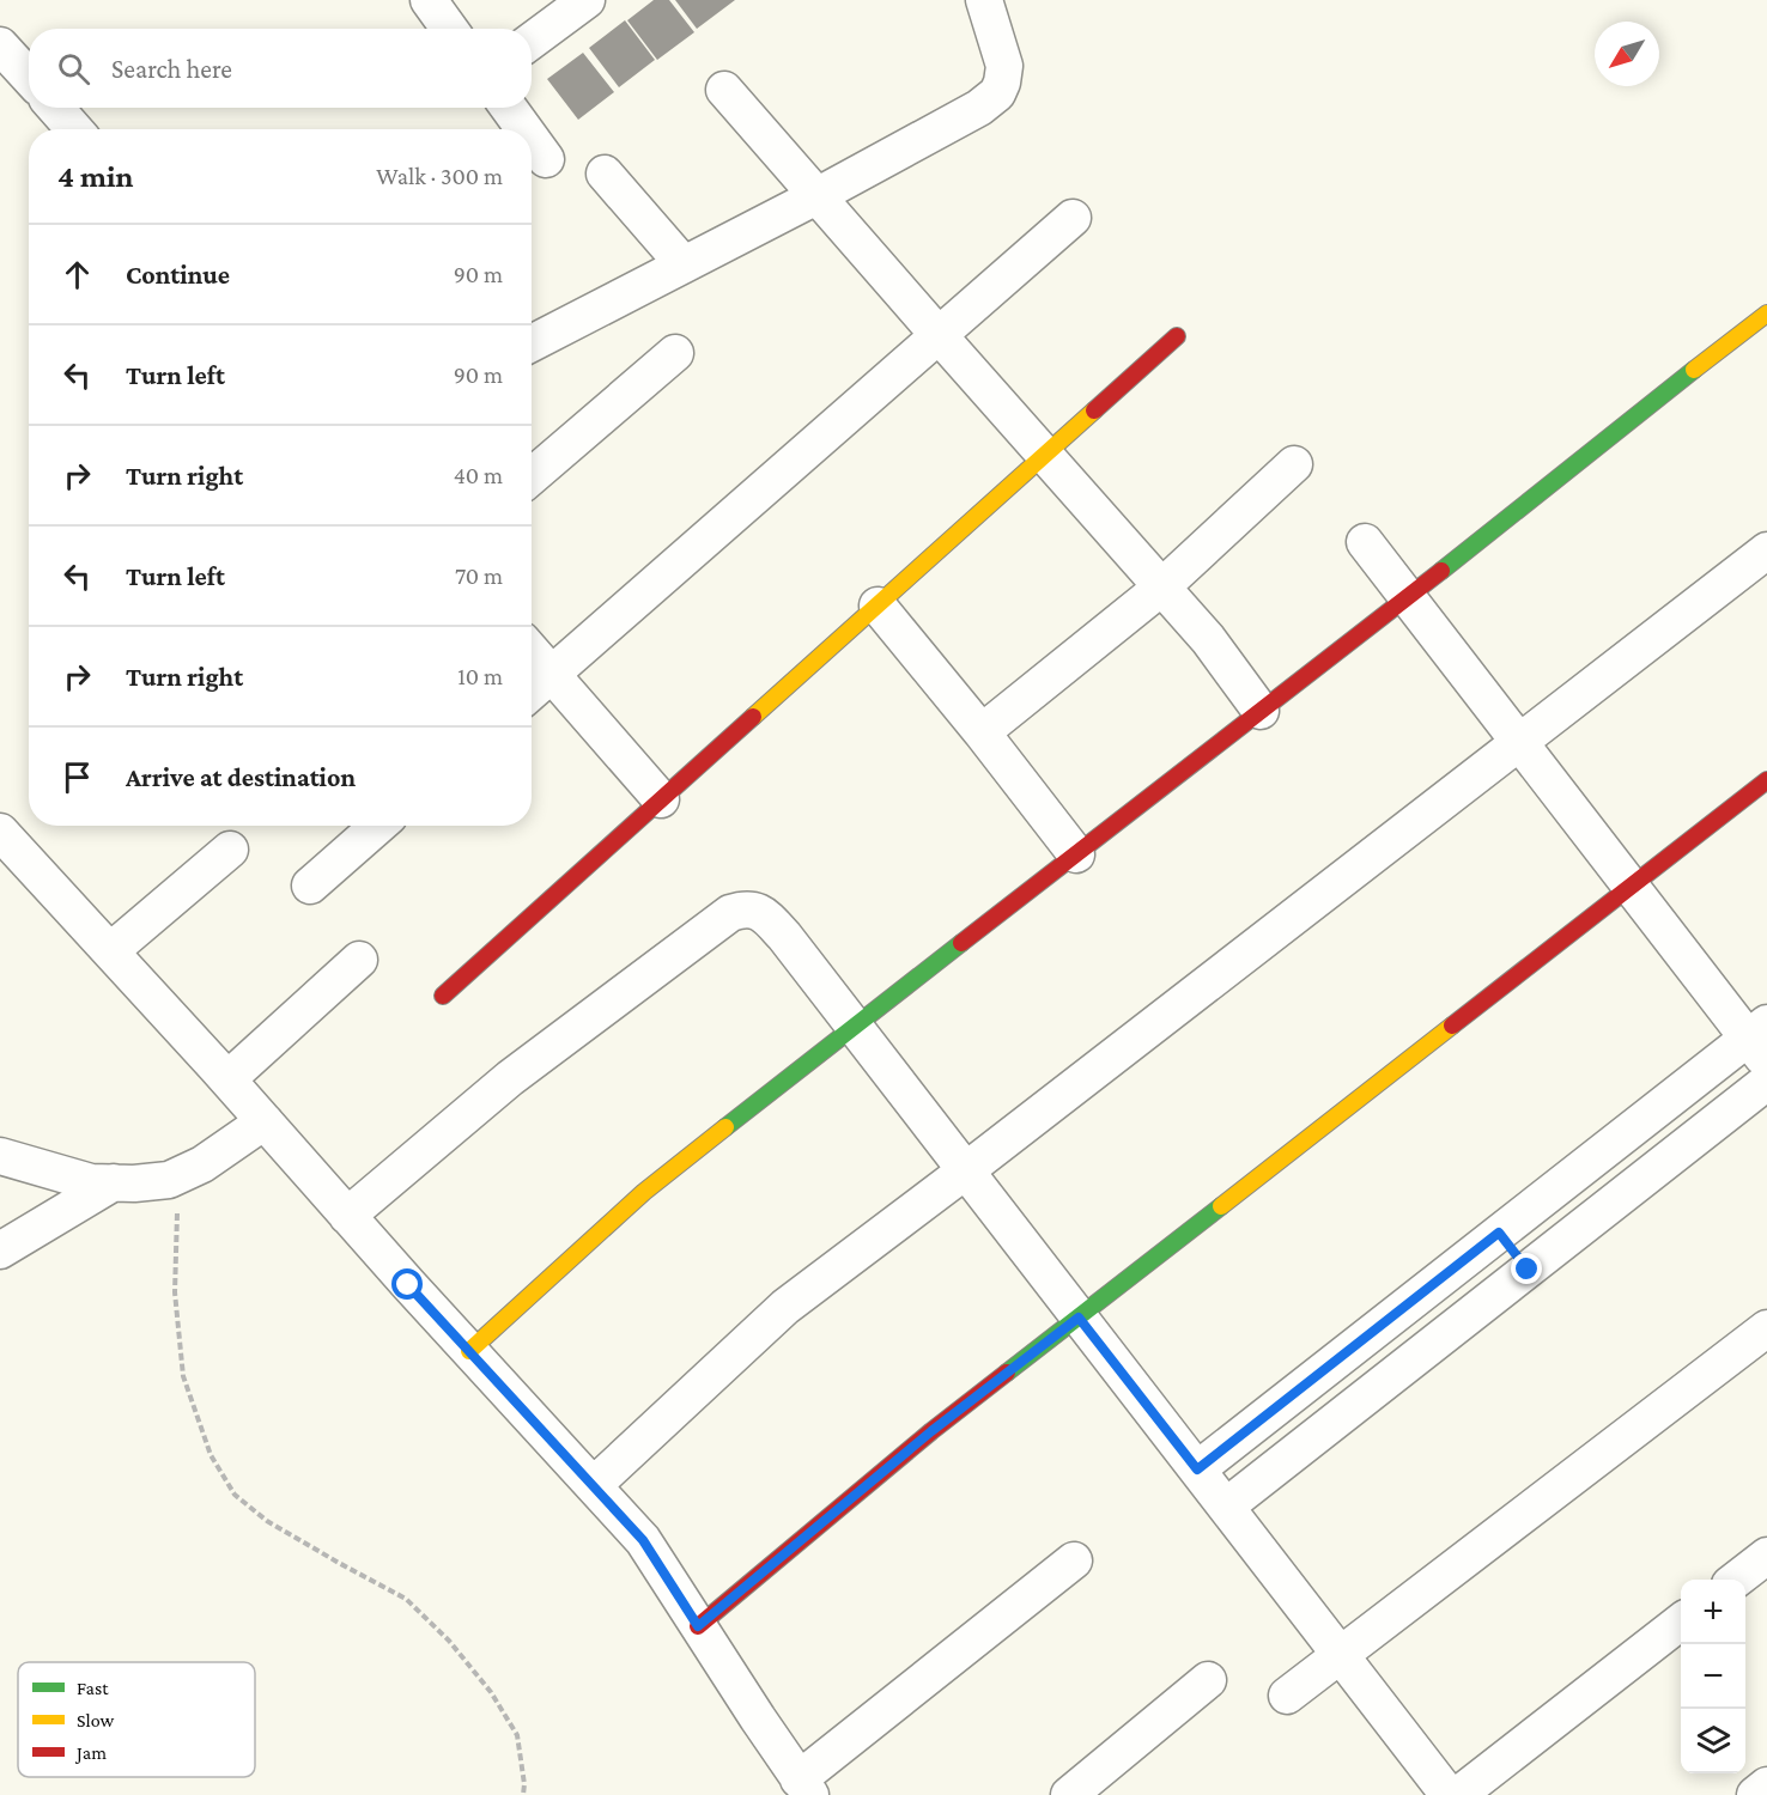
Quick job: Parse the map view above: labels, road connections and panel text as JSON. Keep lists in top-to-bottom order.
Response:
{
  "legend": ["Fast", "Slow", "Jam"],
  "north": "bottom left",
  "page": {
    "search": "Search here",
    "heading": ["4 min", "Walk · 300 m"],
    "list": [
      ["Continue", "90 m"],
      ["Turn left", "90 m"],
      ["Turn right", "40 m"],
      ["Turn left", "70 m"],
      ["Turn right", "10 m"],
      "Arrive at destination"
    ],
    "map_buttons": ["+", "−"]
  }
}
